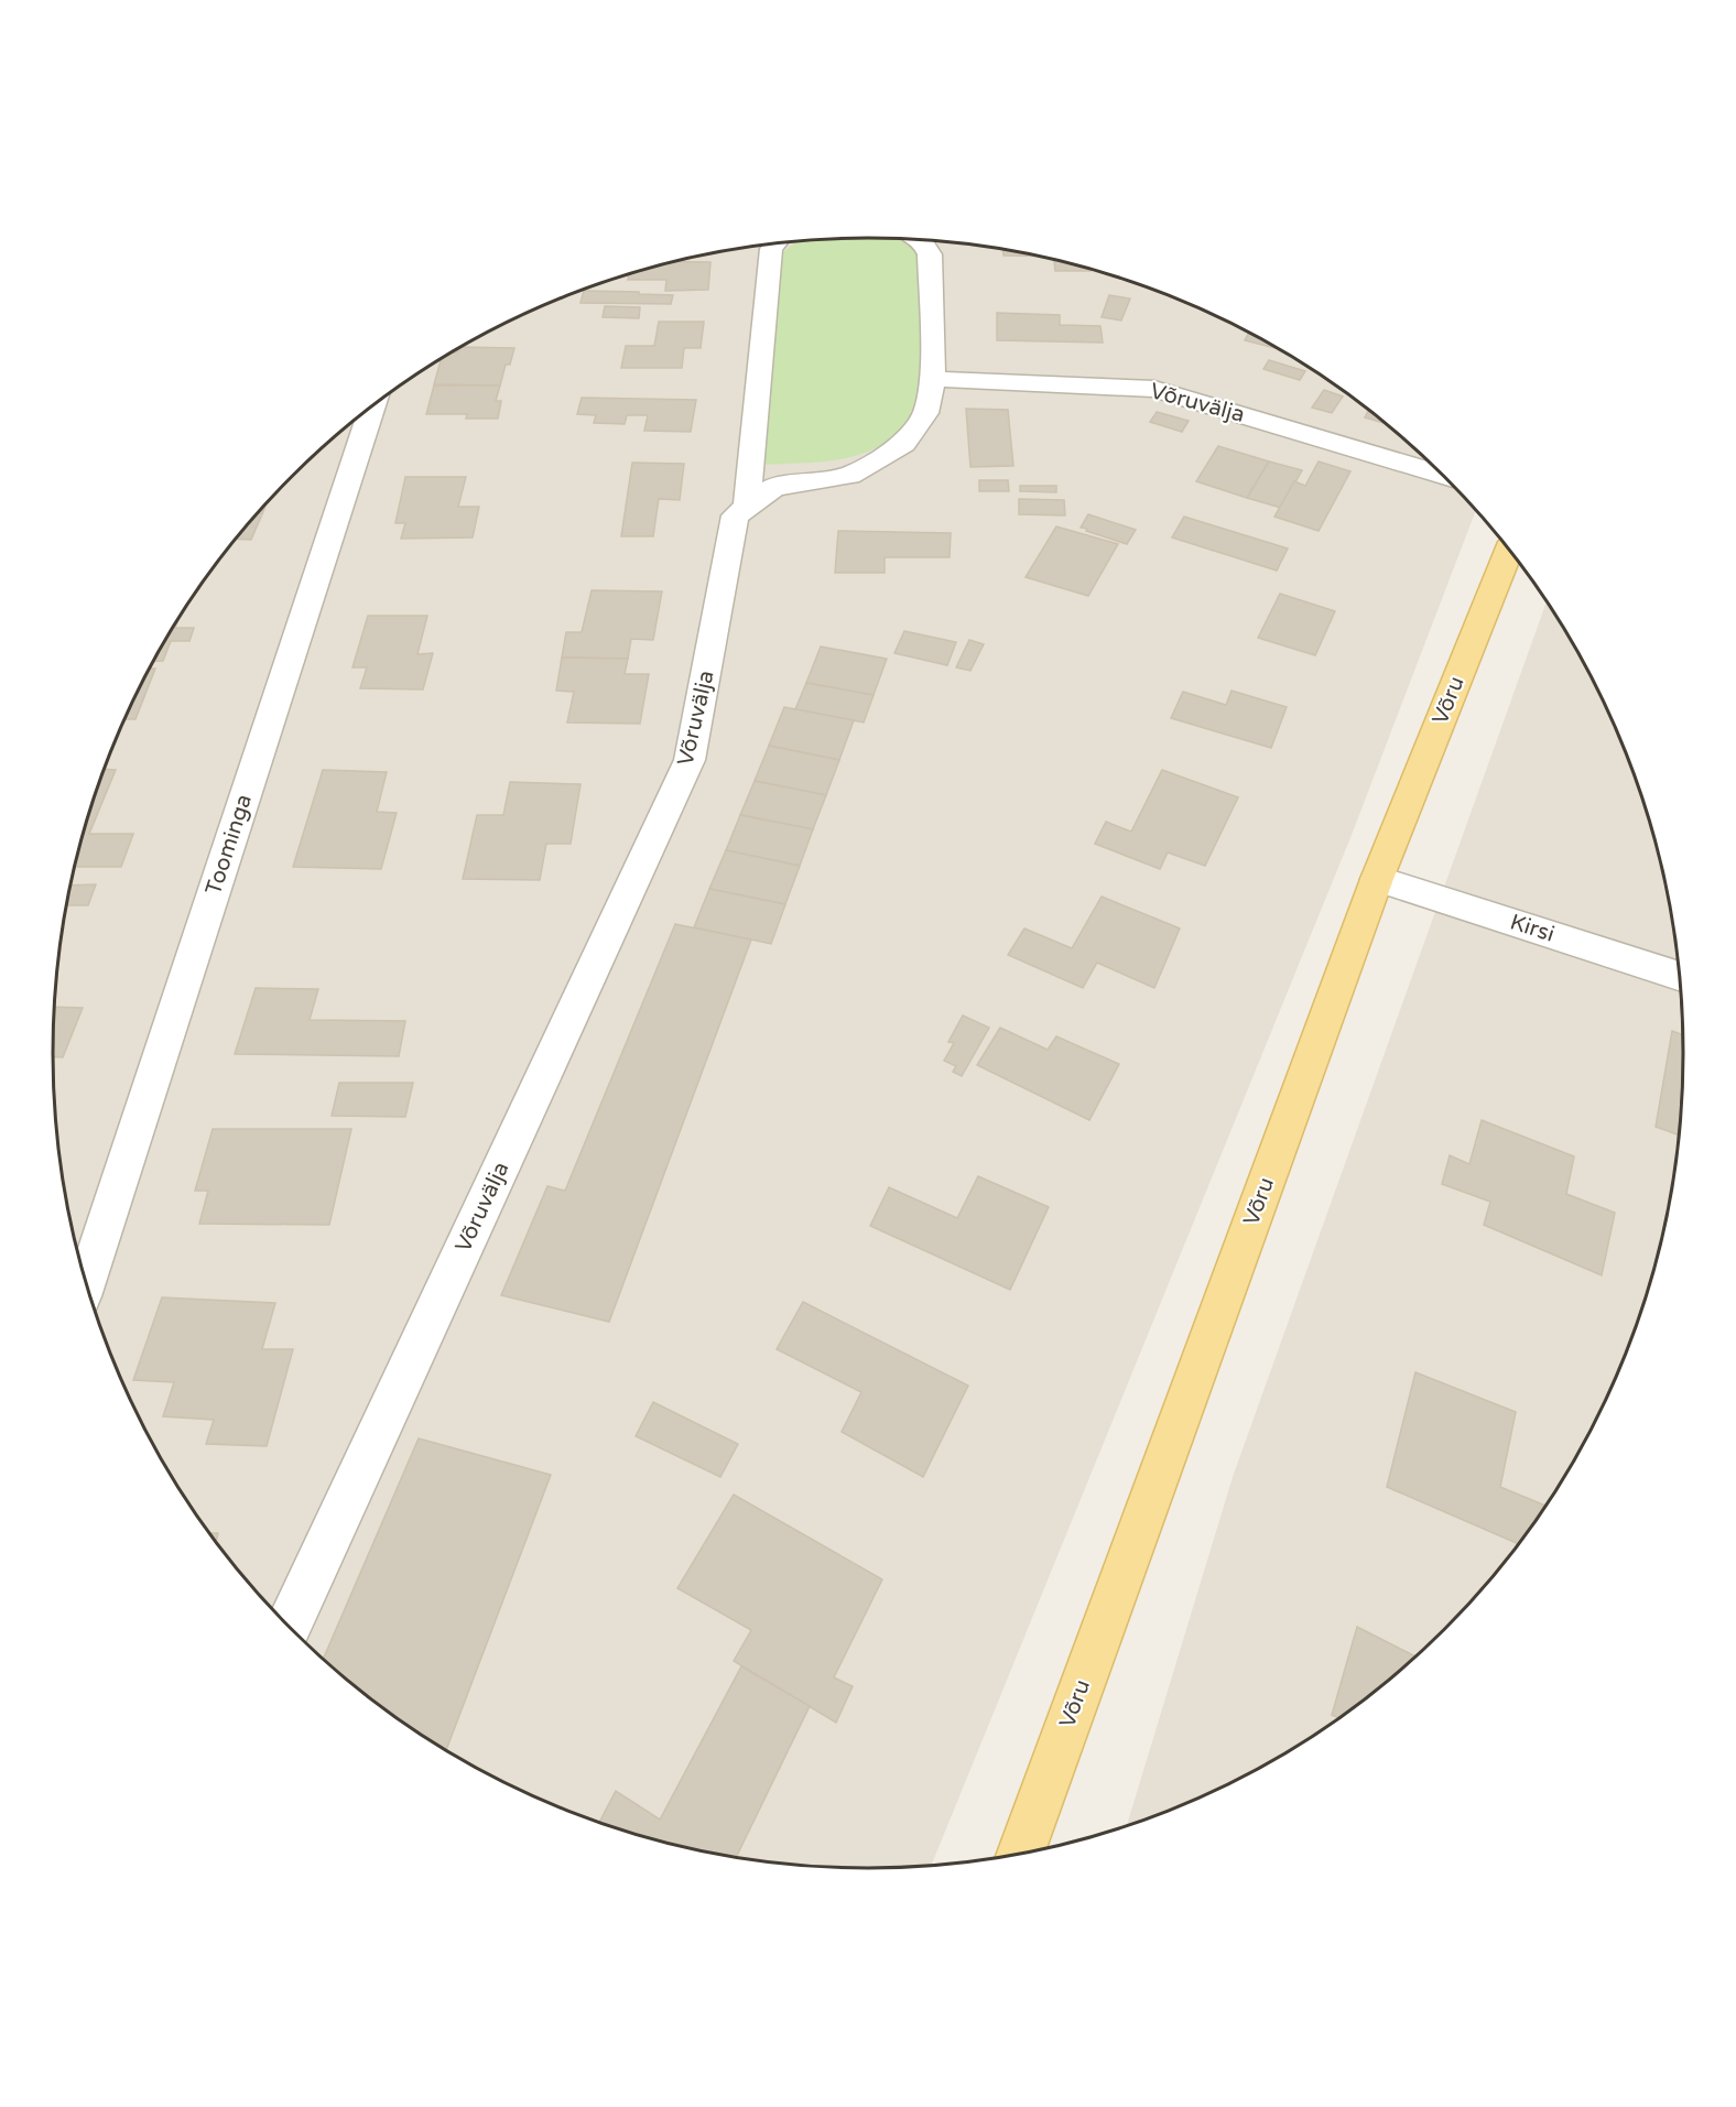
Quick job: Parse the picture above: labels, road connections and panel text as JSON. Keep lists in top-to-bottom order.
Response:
{
  "streets": {
    "main road": ["Võru"],
    "street": ["Võruvälja", "Toominga", "Kirsi"]
  },
  "crossings": [
    ["Võru", "Kirsi"]
  ]
}
